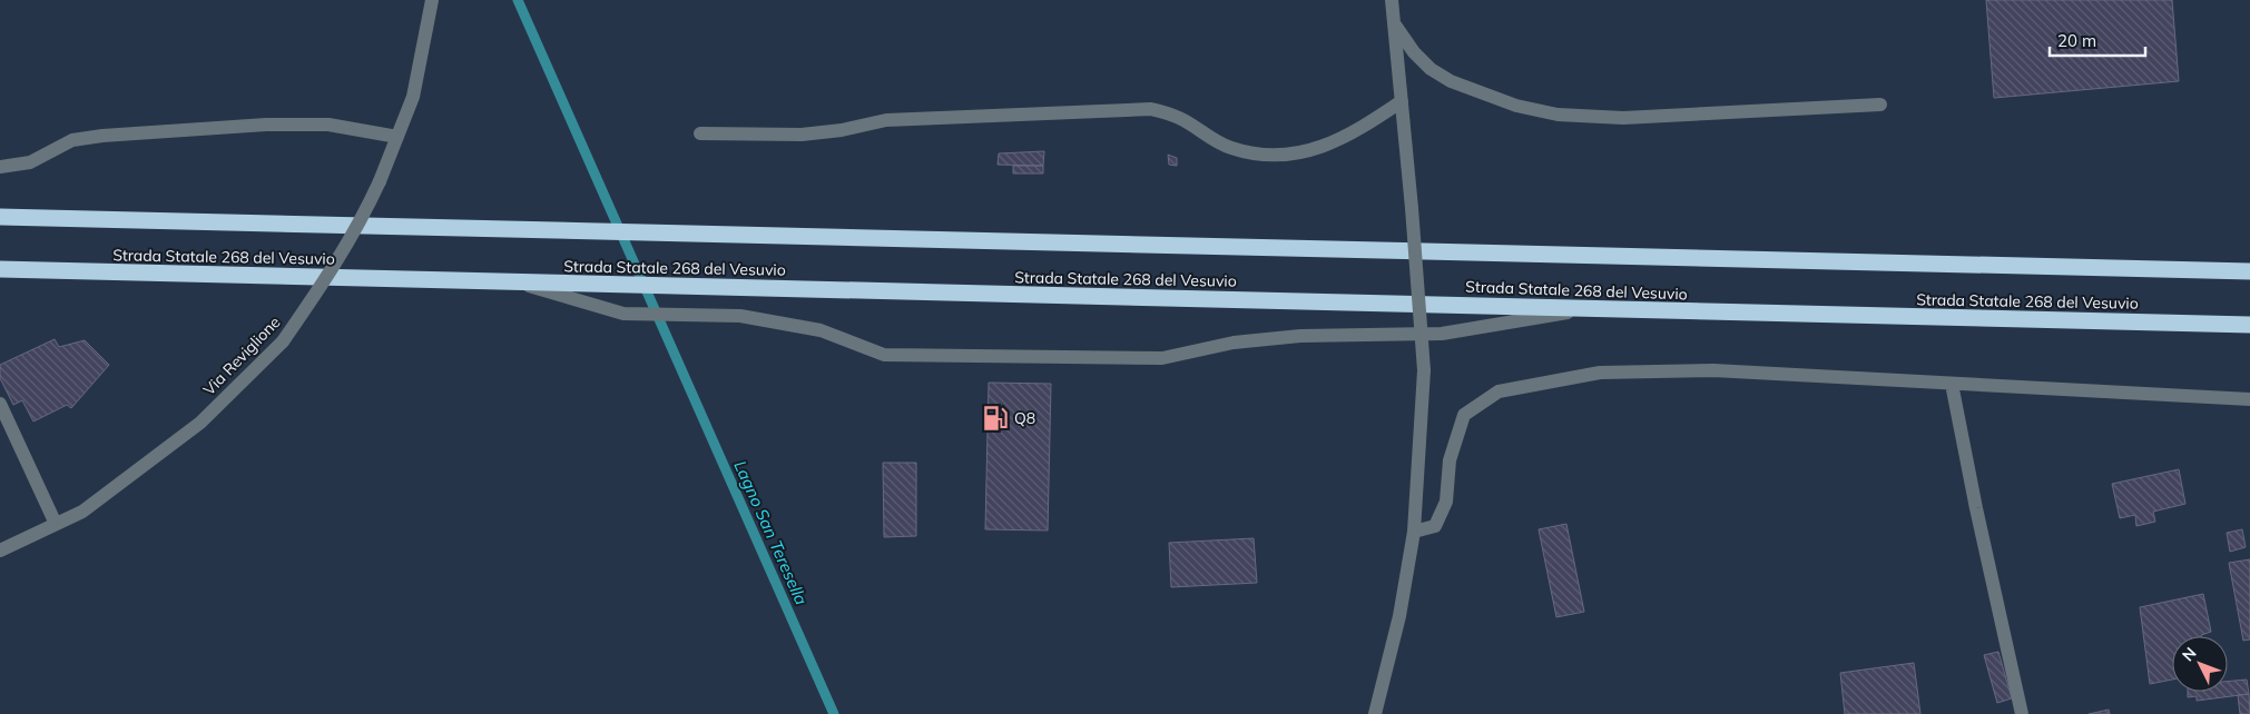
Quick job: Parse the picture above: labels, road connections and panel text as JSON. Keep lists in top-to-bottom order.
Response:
{
  "streets": {
    "highway": ["Strada Statale 268 del Vesuvio"],
    "street": ["Via Reviglione"]
  },
  "water": ["Lagno San Teresella"],
  "places": {
    "fuel station": ["Q8"]
  },
  "scale_bar": "20 m",
  "north": "top left"
}
